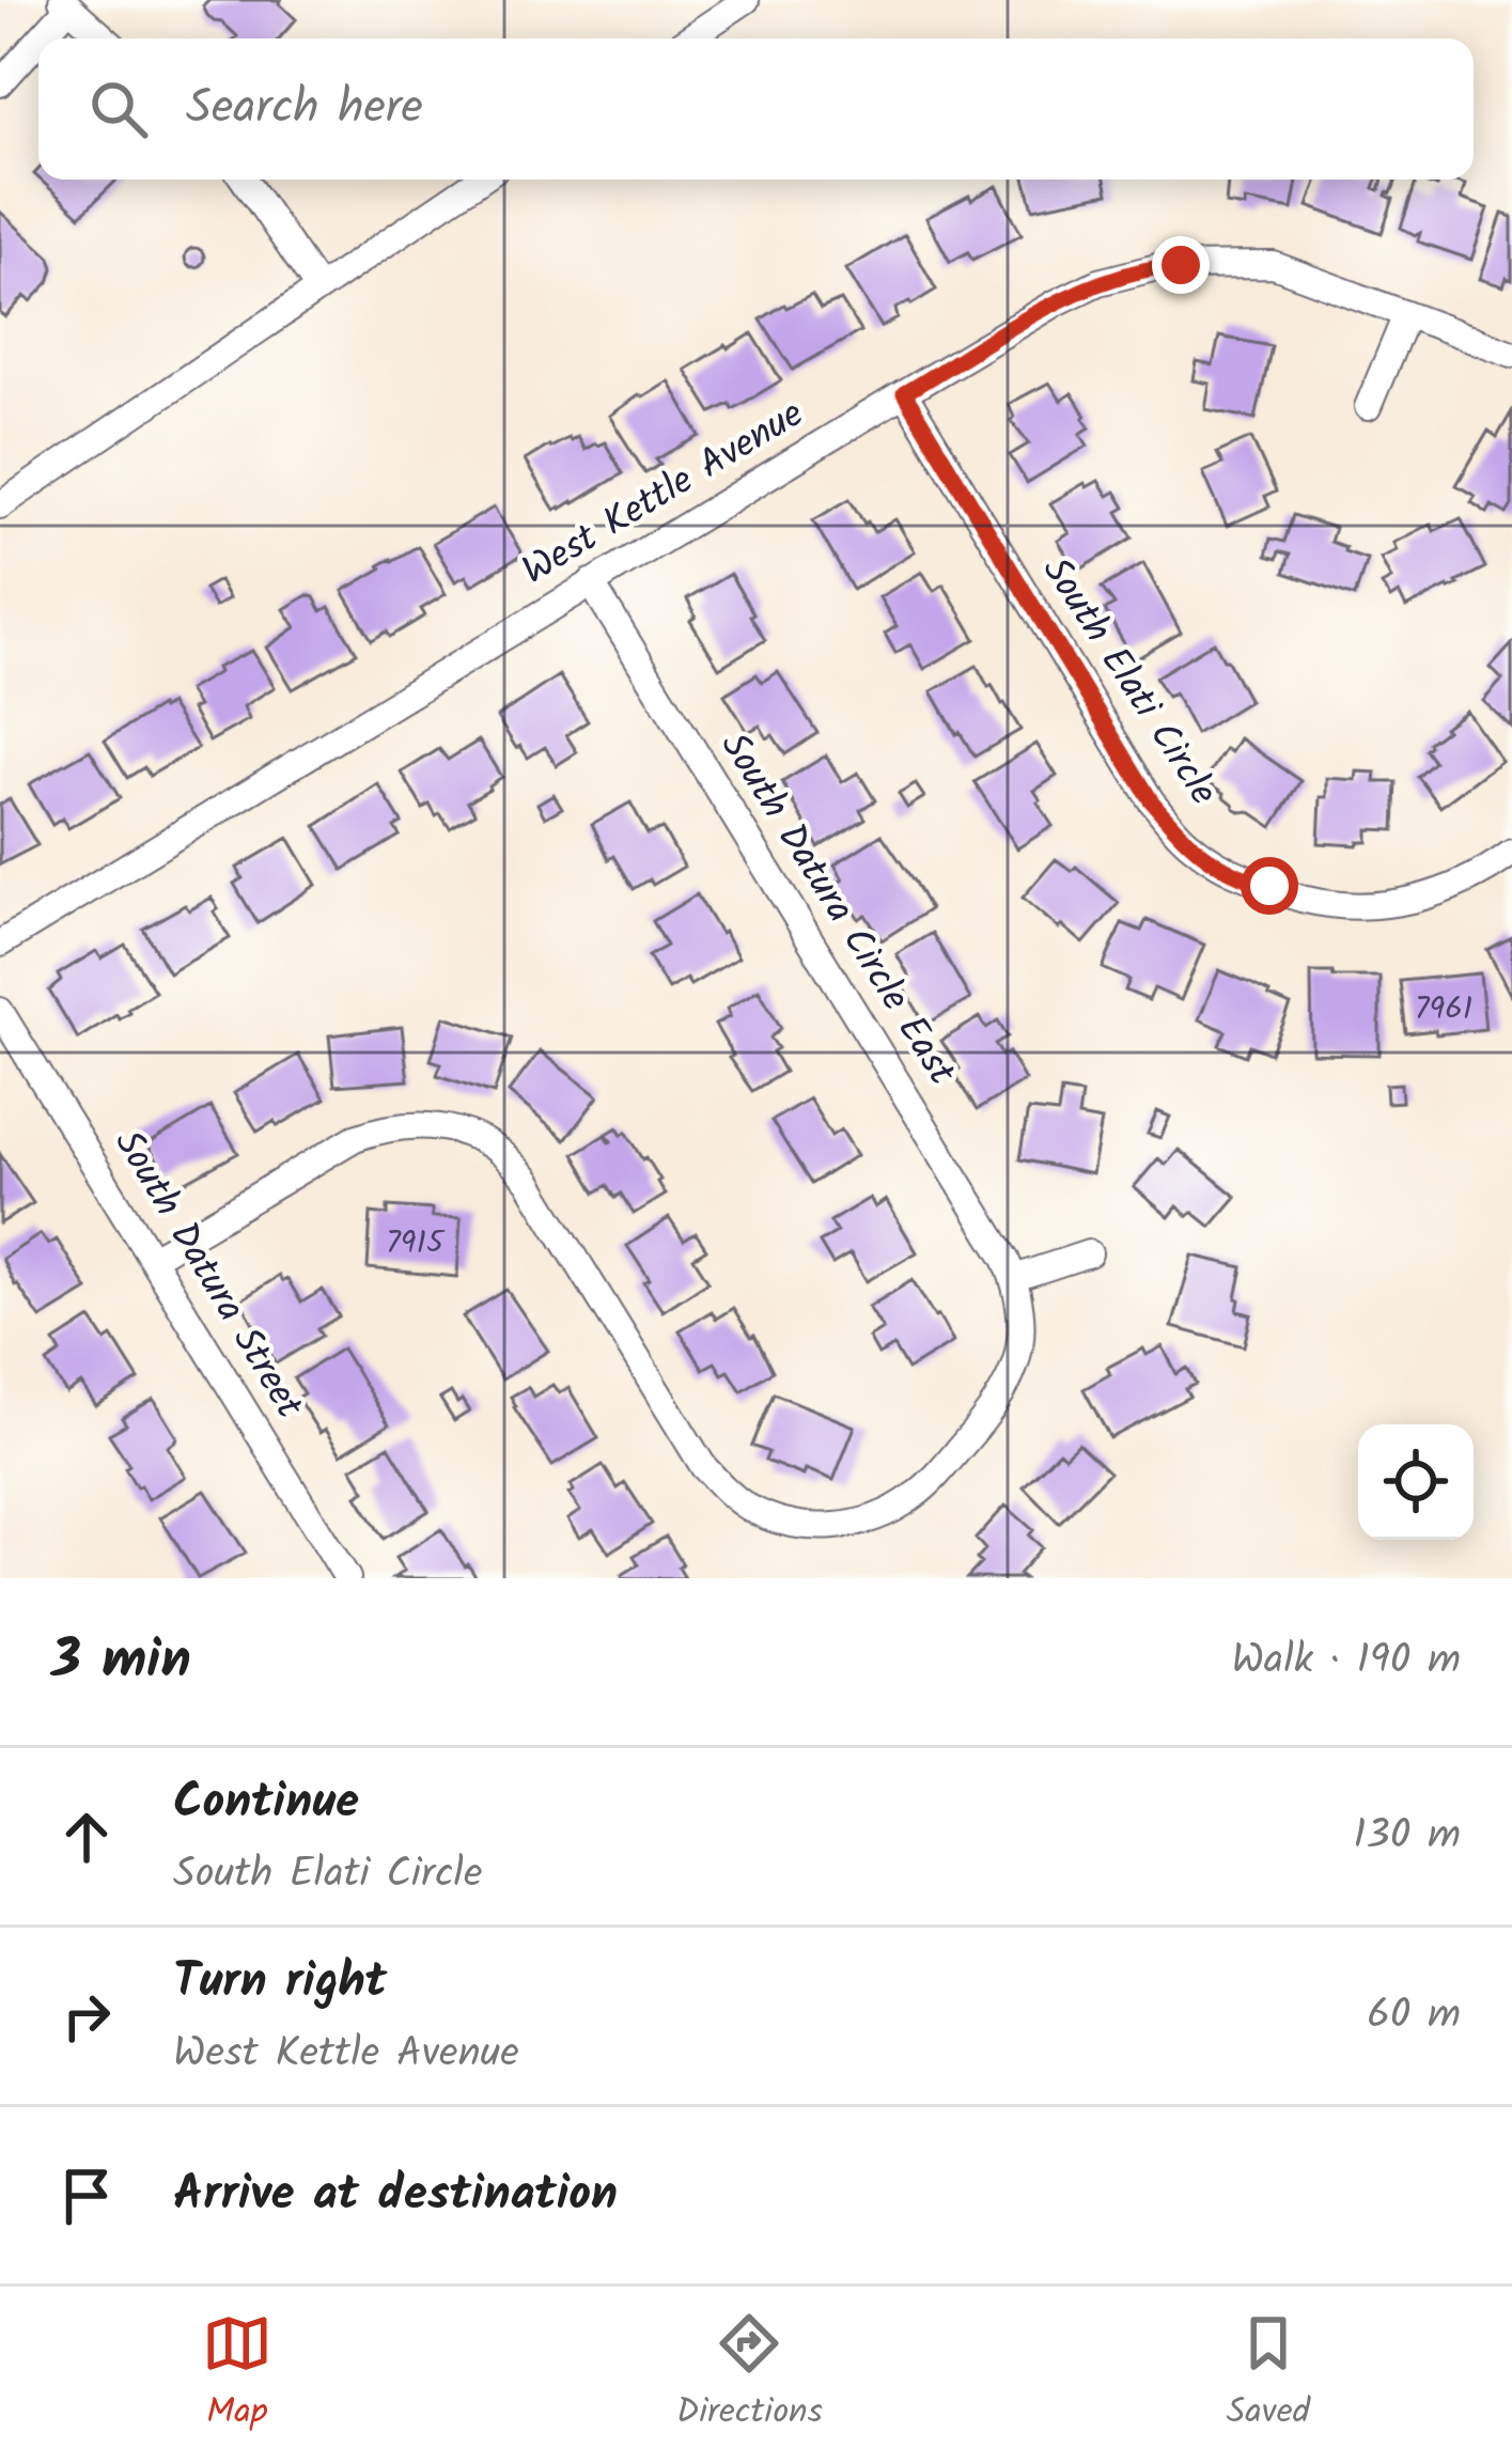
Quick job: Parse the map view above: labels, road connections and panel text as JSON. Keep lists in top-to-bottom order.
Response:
{
  "streets": {
    "street": [
      "West Kettle Avenue",
      "South Elati Circle",
      "South Datura Circle East",
      "South Datura Street"
    ]
  },
  "crossings": [
    ["West Kettle Avenue", "South Elati Circle"],
    ["West Kettle Avenue", "South Datura Circle East"],
    ["South Datura Circle East", "South Datura Street"]
  ],
  "house_numbers": ["7961", "7915"],
  "page": {
    "search": "Search here",
    "heading": ["3 min", "Walk · 190 m"],
    "list": [
      ["Continue", "South Elati Circle", "130 m"],
      ["Turn right", "West Kettle Avenue", "60 m"],
      "Arrive at destination"
    ],
    "nav": ["Map", "Directions", "Saved"]
  }
}
